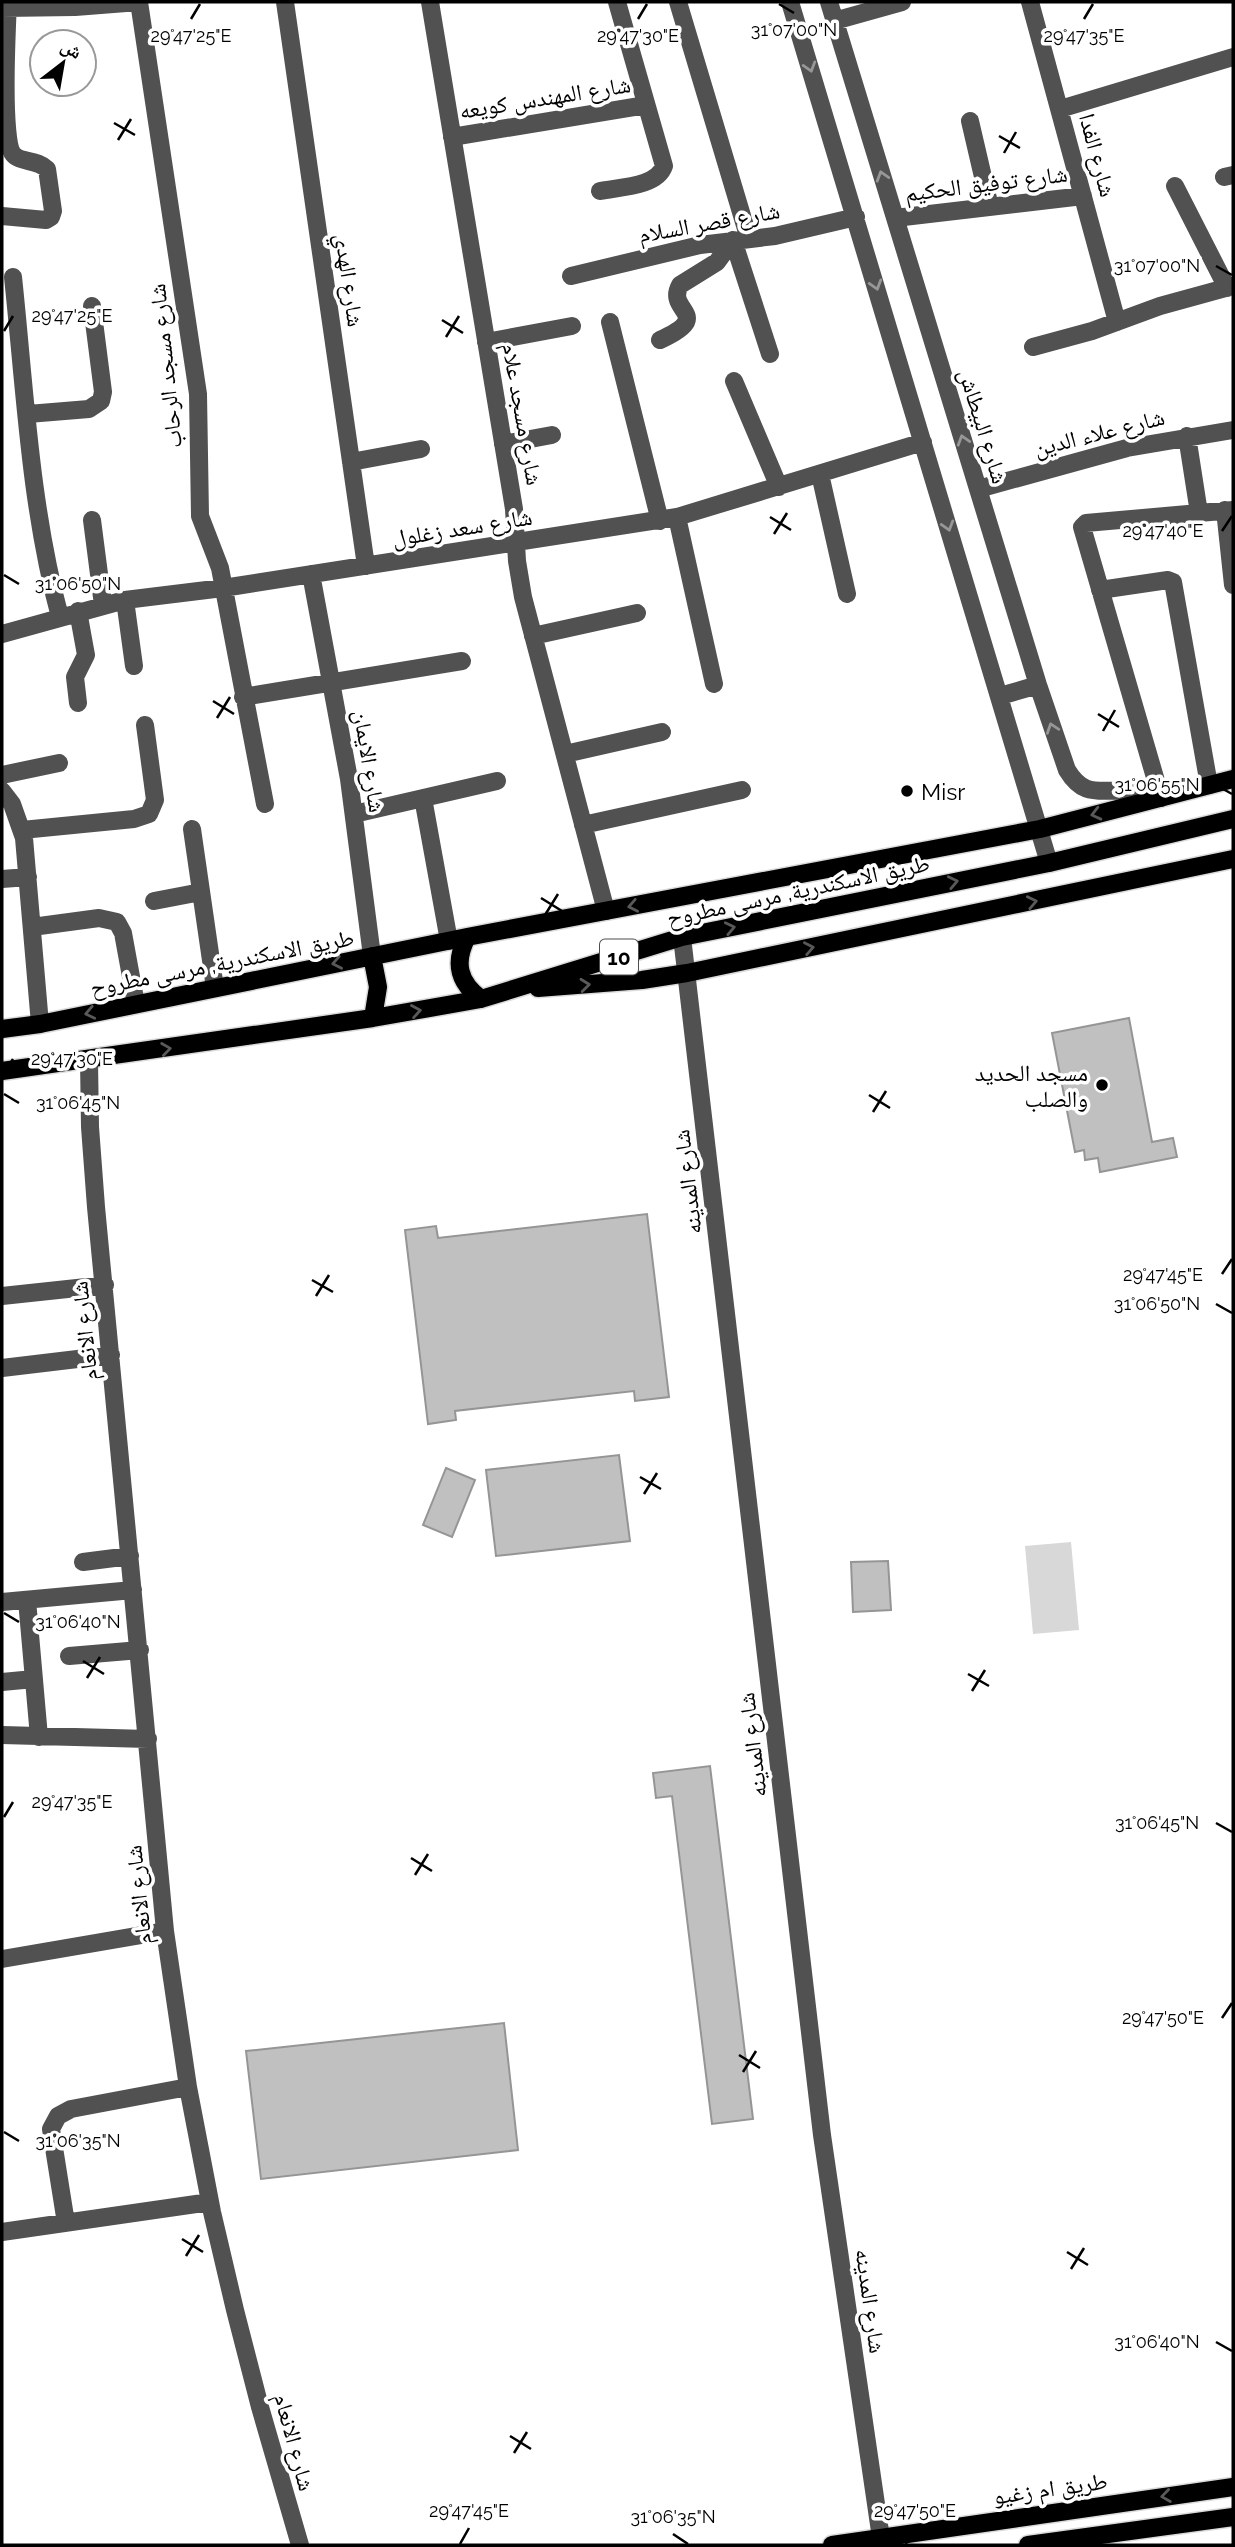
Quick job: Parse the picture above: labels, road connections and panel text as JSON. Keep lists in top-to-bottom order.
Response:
{
  "streets": {
    "main road": ["طريق الاسكندرية, مرسى مطروح", "10", "طريق ام زغيو"],
    "street": [
      "شارع المهندس كويعه",
      "شارع الفدا",
      "شارع توفيق الحكيم",
      "شارع قصر السلام",
      "شارع الهدي",
      "شارع مسجد الرحاب",
      "شارع مسجد علام",
      "شارع البيطاش",
      "شارع علاء الدين",
      "شارع سعد زغلول",
      "شارع الايمان",
      "شارع المدينه",
      "شارع الانعام"
    ]
  },
  "crossings": [
    ["شارع المهندس كويعه", "شارع مسجد علام"],
    ["شارع الفدا", "شارع توفيق الحكيم"],
    ["شارع توفيق الحكيم", "شارع البيطاش"],
    ["شارع الهدي", "شارع سعد زغلول"],
    ["شارع مسجد الرحاب", "شارع سعد زغلول"],
    ["شارع مسجد علام", "شارع سعد زغلول"],
    ["شارع مسجد علام", "طريق الاسكندرية, مرسى مطروح"],
    ["شارع البيطاش", "شارع علاء الدين"],
    ["شارع البيطاش", "طريق الاسكندرية, مرسى مطروح"],
    ["شارع سعد زغلول", "شارع الايمان"],
    ["شارع الايمان", "طريق الاسكندرية, مرسى مطروح"],
    ["طريق الاسكندرية, مرسى مطروح", "شارع المدينه"],
    ["طريق الاسكندرية, مرسى مطروح", "شارع الانعام"],
    ["شارع المدينه", "طريق ام زغيو"]
  ],
  "places": ["Misr", "مسجد الحديد والصلب"],
  "north": "top right",
  "coordinates": [
    "31°07'00\"N",
    "29°47'25\"E",
    "29°47'30\"E",
    "29°47'35\"E",
    "29°47'40\"E",
    "31°06'50\"N",
    "31°06'55\"N",
    "31°06'45\"N",
    "29°47'45\"E",
    "31°06'40\"N",
    "29°47'50\"E",
    "31°06'35\"N"
  ]
}
